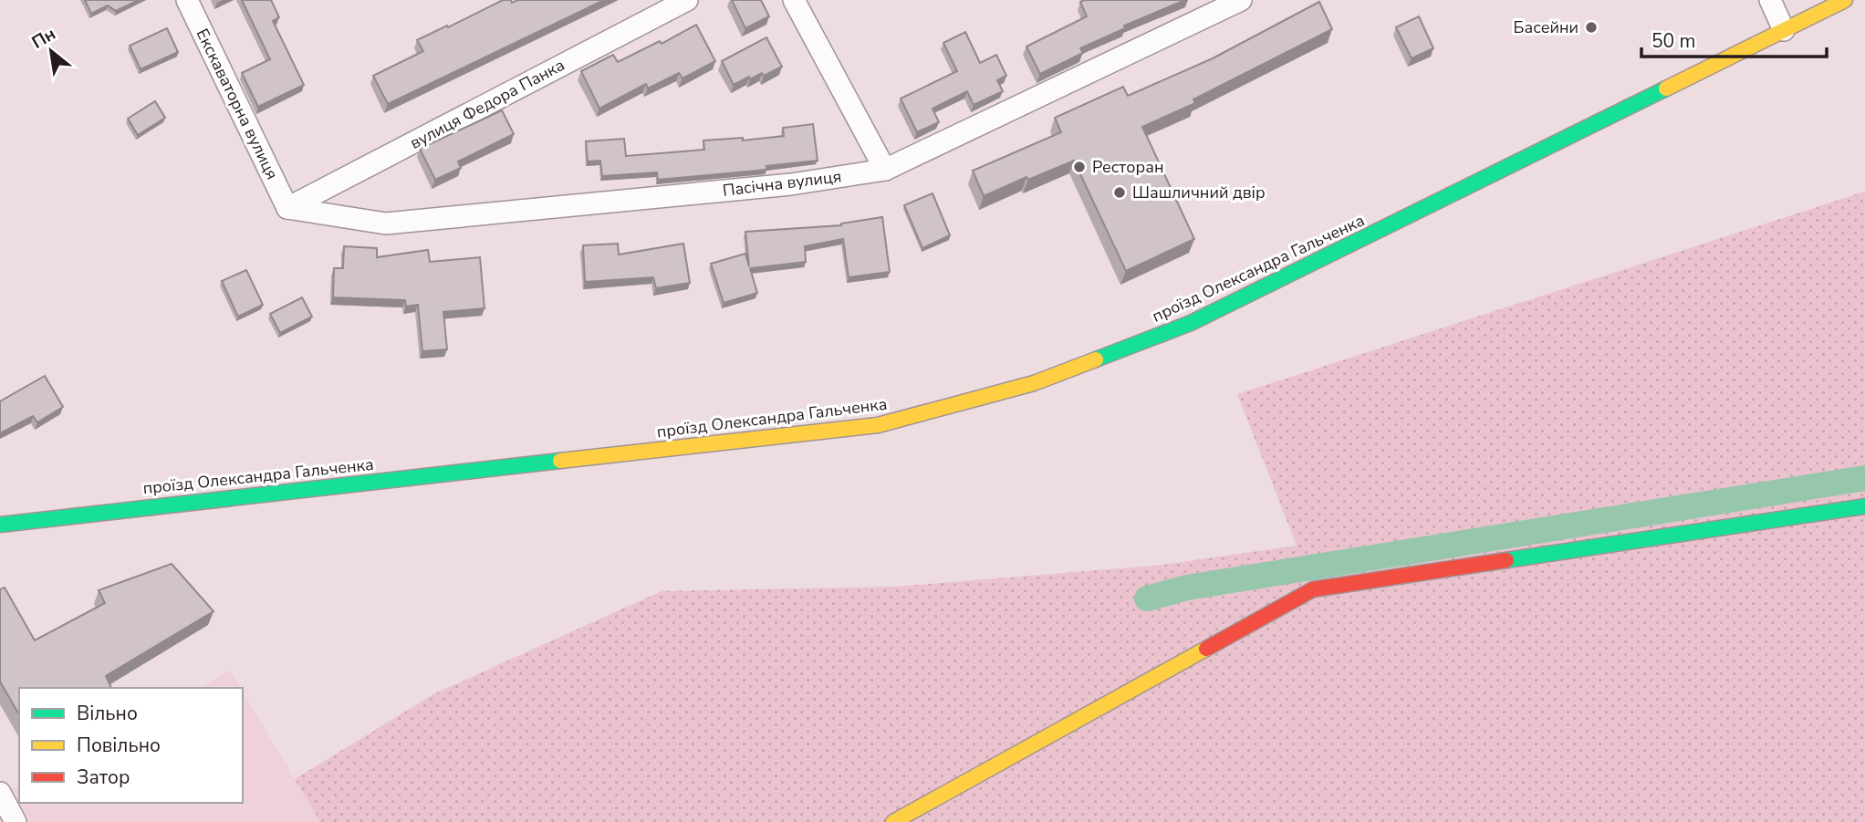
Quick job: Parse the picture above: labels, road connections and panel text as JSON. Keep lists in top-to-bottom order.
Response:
{
  "streets": {
    "main road": ["проїзд Олександра Гальченка"],
    "street": ["Екскаваторна вулиця", "вулиця Федора Панка", "Пасічна вулиця"]
  },
  "crossings": [
    ["Екскаваторна вулиця", "вулиця Федора Панка"],
    ["Екскаваторна вулиця", "Пасічна вулиця"],
    ["вулиця Федора Панка", "Пасічна вулиця"]
  ],
  "places": ["Басейни", "Ресторан", "Шашличний двір"],
  "legend": ["Вільно", "Повільно", "Затор"],
  "scale_bar": "50 m",
  "north": "top left"
}
